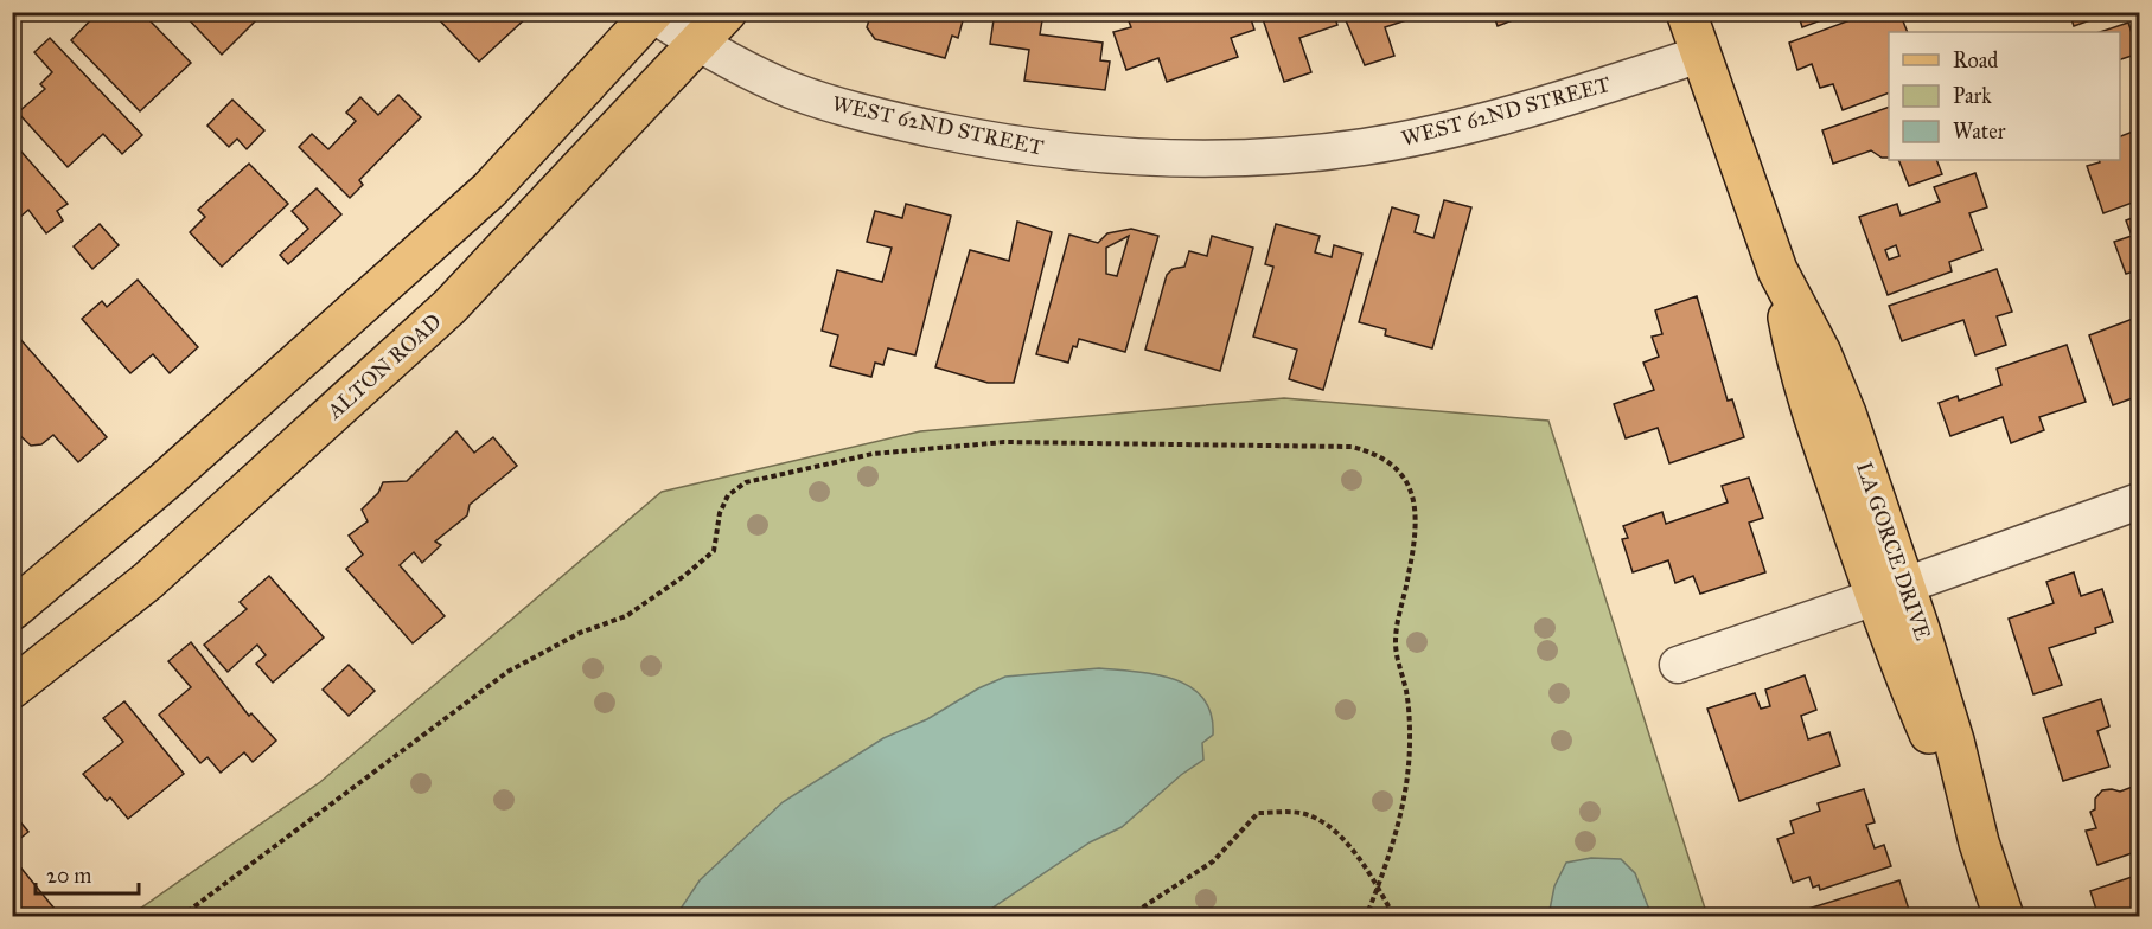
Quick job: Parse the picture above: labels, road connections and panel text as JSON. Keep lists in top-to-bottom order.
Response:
{
  "streets": {
    "main road": ["ALTON ROAD", "LA GORCE DRIVE"],
    "street": ["WEST 62ND STREET"]
  },
  "crossings": [
    ["WEST 62ND STREET", "ALTON ROAD"],
    ["WEST 62ND STREET", "LA GORCE DRIVE"]
  ],
  "legend": ["Road", "Park", "Water"],
  "scale_bar": "20 m"
}
